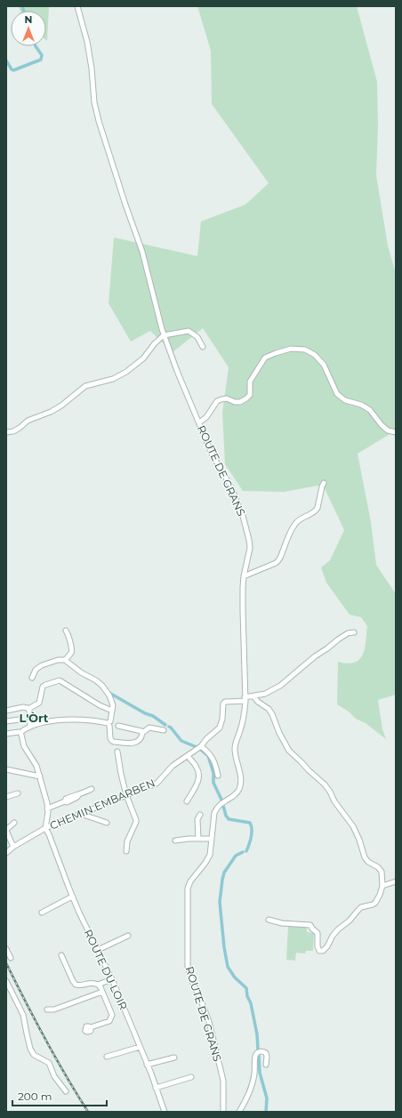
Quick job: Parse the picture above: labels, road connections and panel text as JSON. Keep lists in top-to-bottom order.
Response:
{
  "streets": {
    "street": ["ROUTE DE GRANS", "CHEMIN EMBARBEN", "ROUTE DU LOIR"]
  },
  "crossings": [
    ["ROUTE DE GRANS", "CHEMIN EMBARBEN"],
    ["CHEMIN EMBARBEN", "ROUTE DU LOIR"]
  ],
  "districts": ["L'Òrt"],
  "scale_bar": "200 m",
  "north": "top"
}
